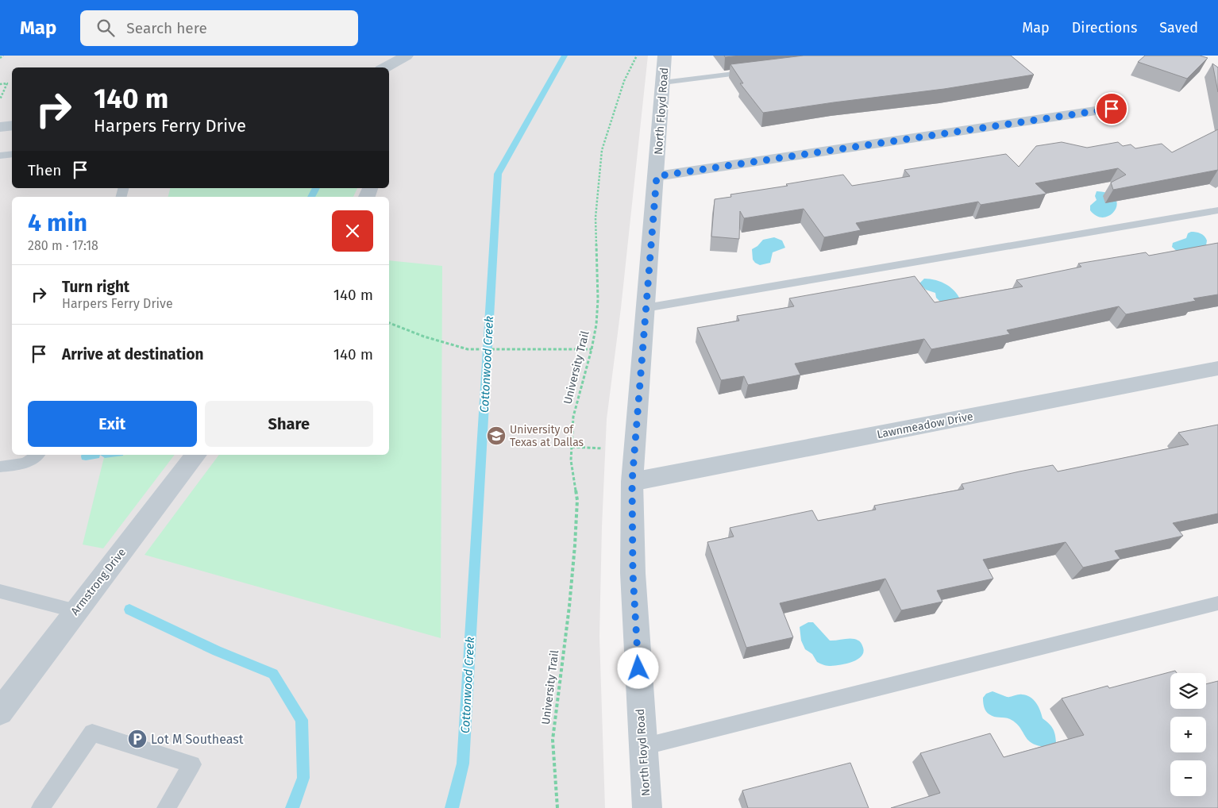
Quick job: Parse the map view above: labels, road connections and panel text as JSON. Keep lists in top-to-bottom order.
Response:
{
  "streets": {
    "street": ["North Floyd Road", "Lawnmeadow Drive", "Armstrong Drive"],
    "path": ["University Trail"]
  },
  "crossings": [
    ["North Floyd Road", "Lawnmeadow Drive"]
  ],
  "water": ["Cottonwood Creek"],
  "places": {
    "school or university": ["University of Texas at Dallas"],
    "parking": ["Lot M Southeast"]
  },
  "page": {
    "header": "Map",
    "search": "Search here",
    "nav": ["Map", "Directions", "Saved"],
    "turn": ["140 m", "Harpers Ferry Drive"],
    "then": "Then",
    "heading": ["4 min", "280 m · 17:18"],
    "list": [
      {
        "name": "Turn right",
        "note": "Harpers Ferry Drive",
        "value": "140 m"
      },
      {
        "name": "Arrive at destination",
        "value": "140 m"
      }
    ],
    "buttons": ["Exit", "Share"],
    "map_buttons": ["+", "−"]
  }
}
